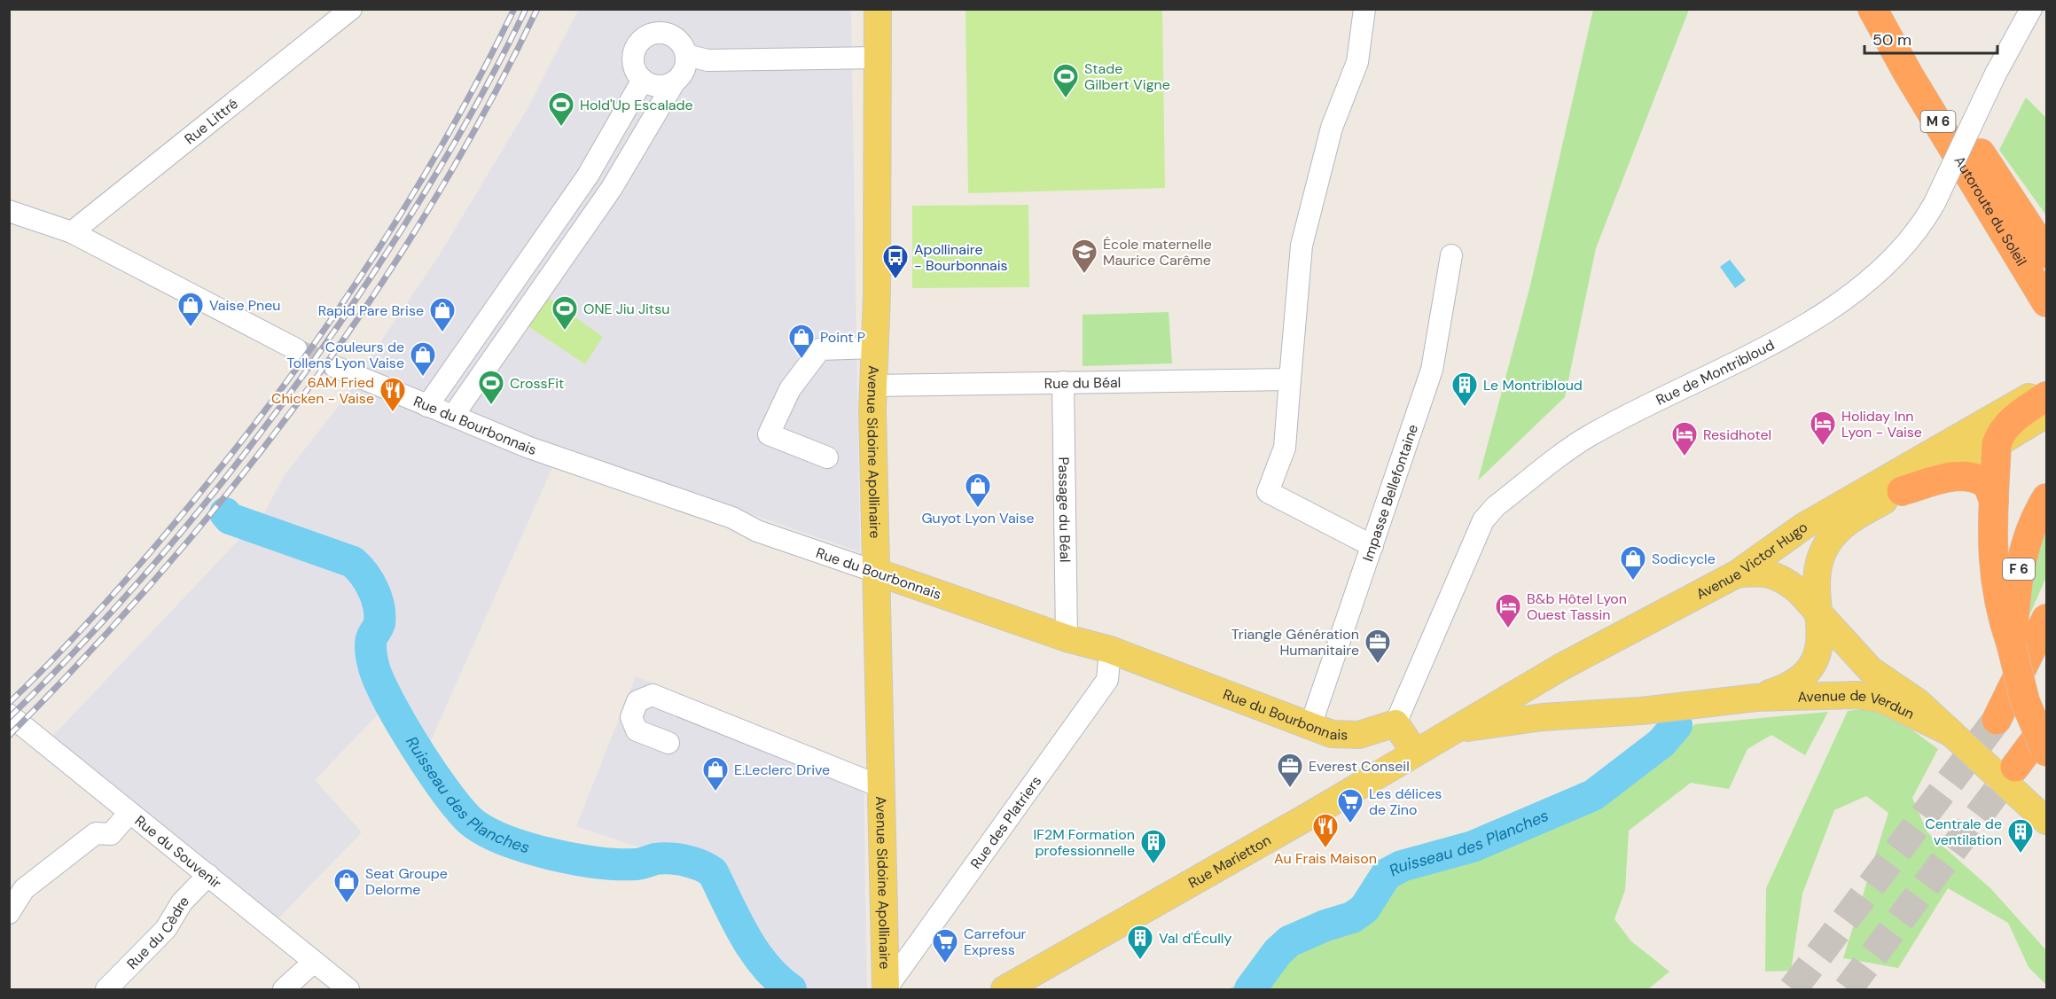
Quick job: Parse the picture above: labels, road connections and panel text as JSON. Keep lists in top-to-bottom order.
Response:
{
  "streets": {
    "highway": ["M 6", "Autoroute du Soleil", "F 6"],
    "main road": [
      "Rue du Bourbonnais",
      "Avenue Sidoine Apollinaire",
      "Avenue Victor Hugo",
      "Avenue de Verdun",
      "Rue Marietton"
    ],
    "street": [
      "Rue Littré",
      "Rue de Montribloud",
      "Rue du Béal",
      "Impasse Bellefontaine",
      "Passage du Béal",
      "Rue des Platriers",
      "Rue du Souvenir",
      "Rue du Cèdre"
    ]
  },
  "crossings": [
    ["Rue de Montribloud", "Rue du Bourbonnais"],
    ["Rue du Béal", "Avenue Sidoine Apollinaire"],
    ["Rue du Béal", "Passage du Béal"],
    ["Rue du Bourbonnais", "Avenue Sidoine Apollinaire"],
    ["Rue du Bourbonnais", "Impasse Bellefontaine"],
    ["Rue du Bourbonnais", "Passage du Béal"],
    ["Rue du Bourbonnais", "Rue des Platriers"],
    ["Avenue Sidoine Apollinaire", "Rue des Platriers"],
    ["Avenue Victor Hugo", "Avenue de Verdun"],
    ["Avenue Victor Hugo", "Rue Marietton"],
    ["Avenue de Verdun", "Rue Marietton"],
    ["Rue du Souvenir", "Rue du Cèdre"]
  ],
  "water": ["Ruisseau des Planches"],
  "places": {
    "sports": [
      "Stade Gilbert Vigne",
      "Hold'Up Escalade",
      "ONE Jiu Jitsu",
      "CrossFit"
    ],
    "school or university": ["École maternelle Maurice Carême"],
    "bus stop": ["Apollinaire - Bourbonnais"],
    "shop": [
      "Vaise Pneu",
      "Rapid Pare Brise",
      "Point P",
      "Couleurs de Tollens Lyon Vaise",
      "Guyot Lyon Vaise",
      "Sodicycle",
      "E.Leclerc Drive",
      "Seat Groupe Delorme"
    ],
    "building": [
      "Le Montribloud",
      "Centrale de ventilation",
      "IF2M Formation professionnelle",
      "Val d'Écully"
    ],
    "restaurant": ["6AM Fried Chicken - Vaise", "Au Frais Maison"],
    "hotel": ["Holiday Inn Lyon - Vaise", "Residhotel", "B&b Hôtel Lyon Ouest Tassin"],
    "office": ["Triangle Génération Humanitaire", "Everest Conseil"],
    "supermarket": ["Les délices de Zino", "Carrefour Express"]
  },
  "scale_bar": "50 m"
}
